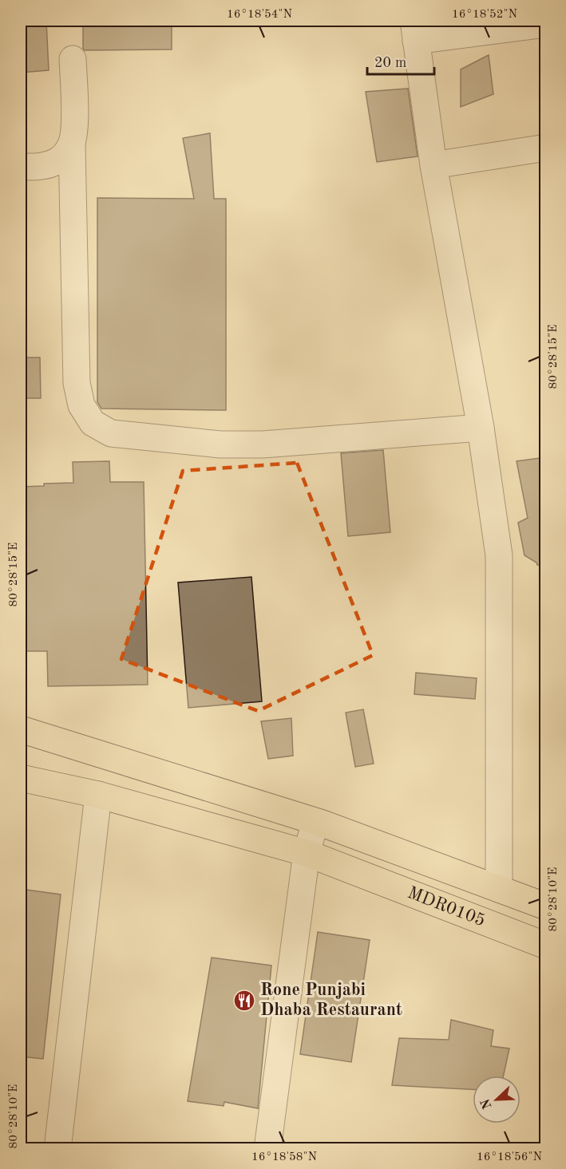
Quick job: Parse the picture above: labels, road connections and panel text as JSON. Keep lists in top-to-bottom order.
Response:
{
  "streets": {
    "main road": ["MDR0105"]
  },
  "places": {
    "restaurant": ["Rone Punjabi Dhaba Restaurant"]
  },
  "scale_bar": "20 m",
  "north": "bottom left",
  "coordinates": [
    "16°18'54\"N",
    "16°18'52\"N",
    "80°28'15\"E",
    "80°28'10\"E",
    "16°18'58\"N",
    "16°18'56\"N"
  ]
}
